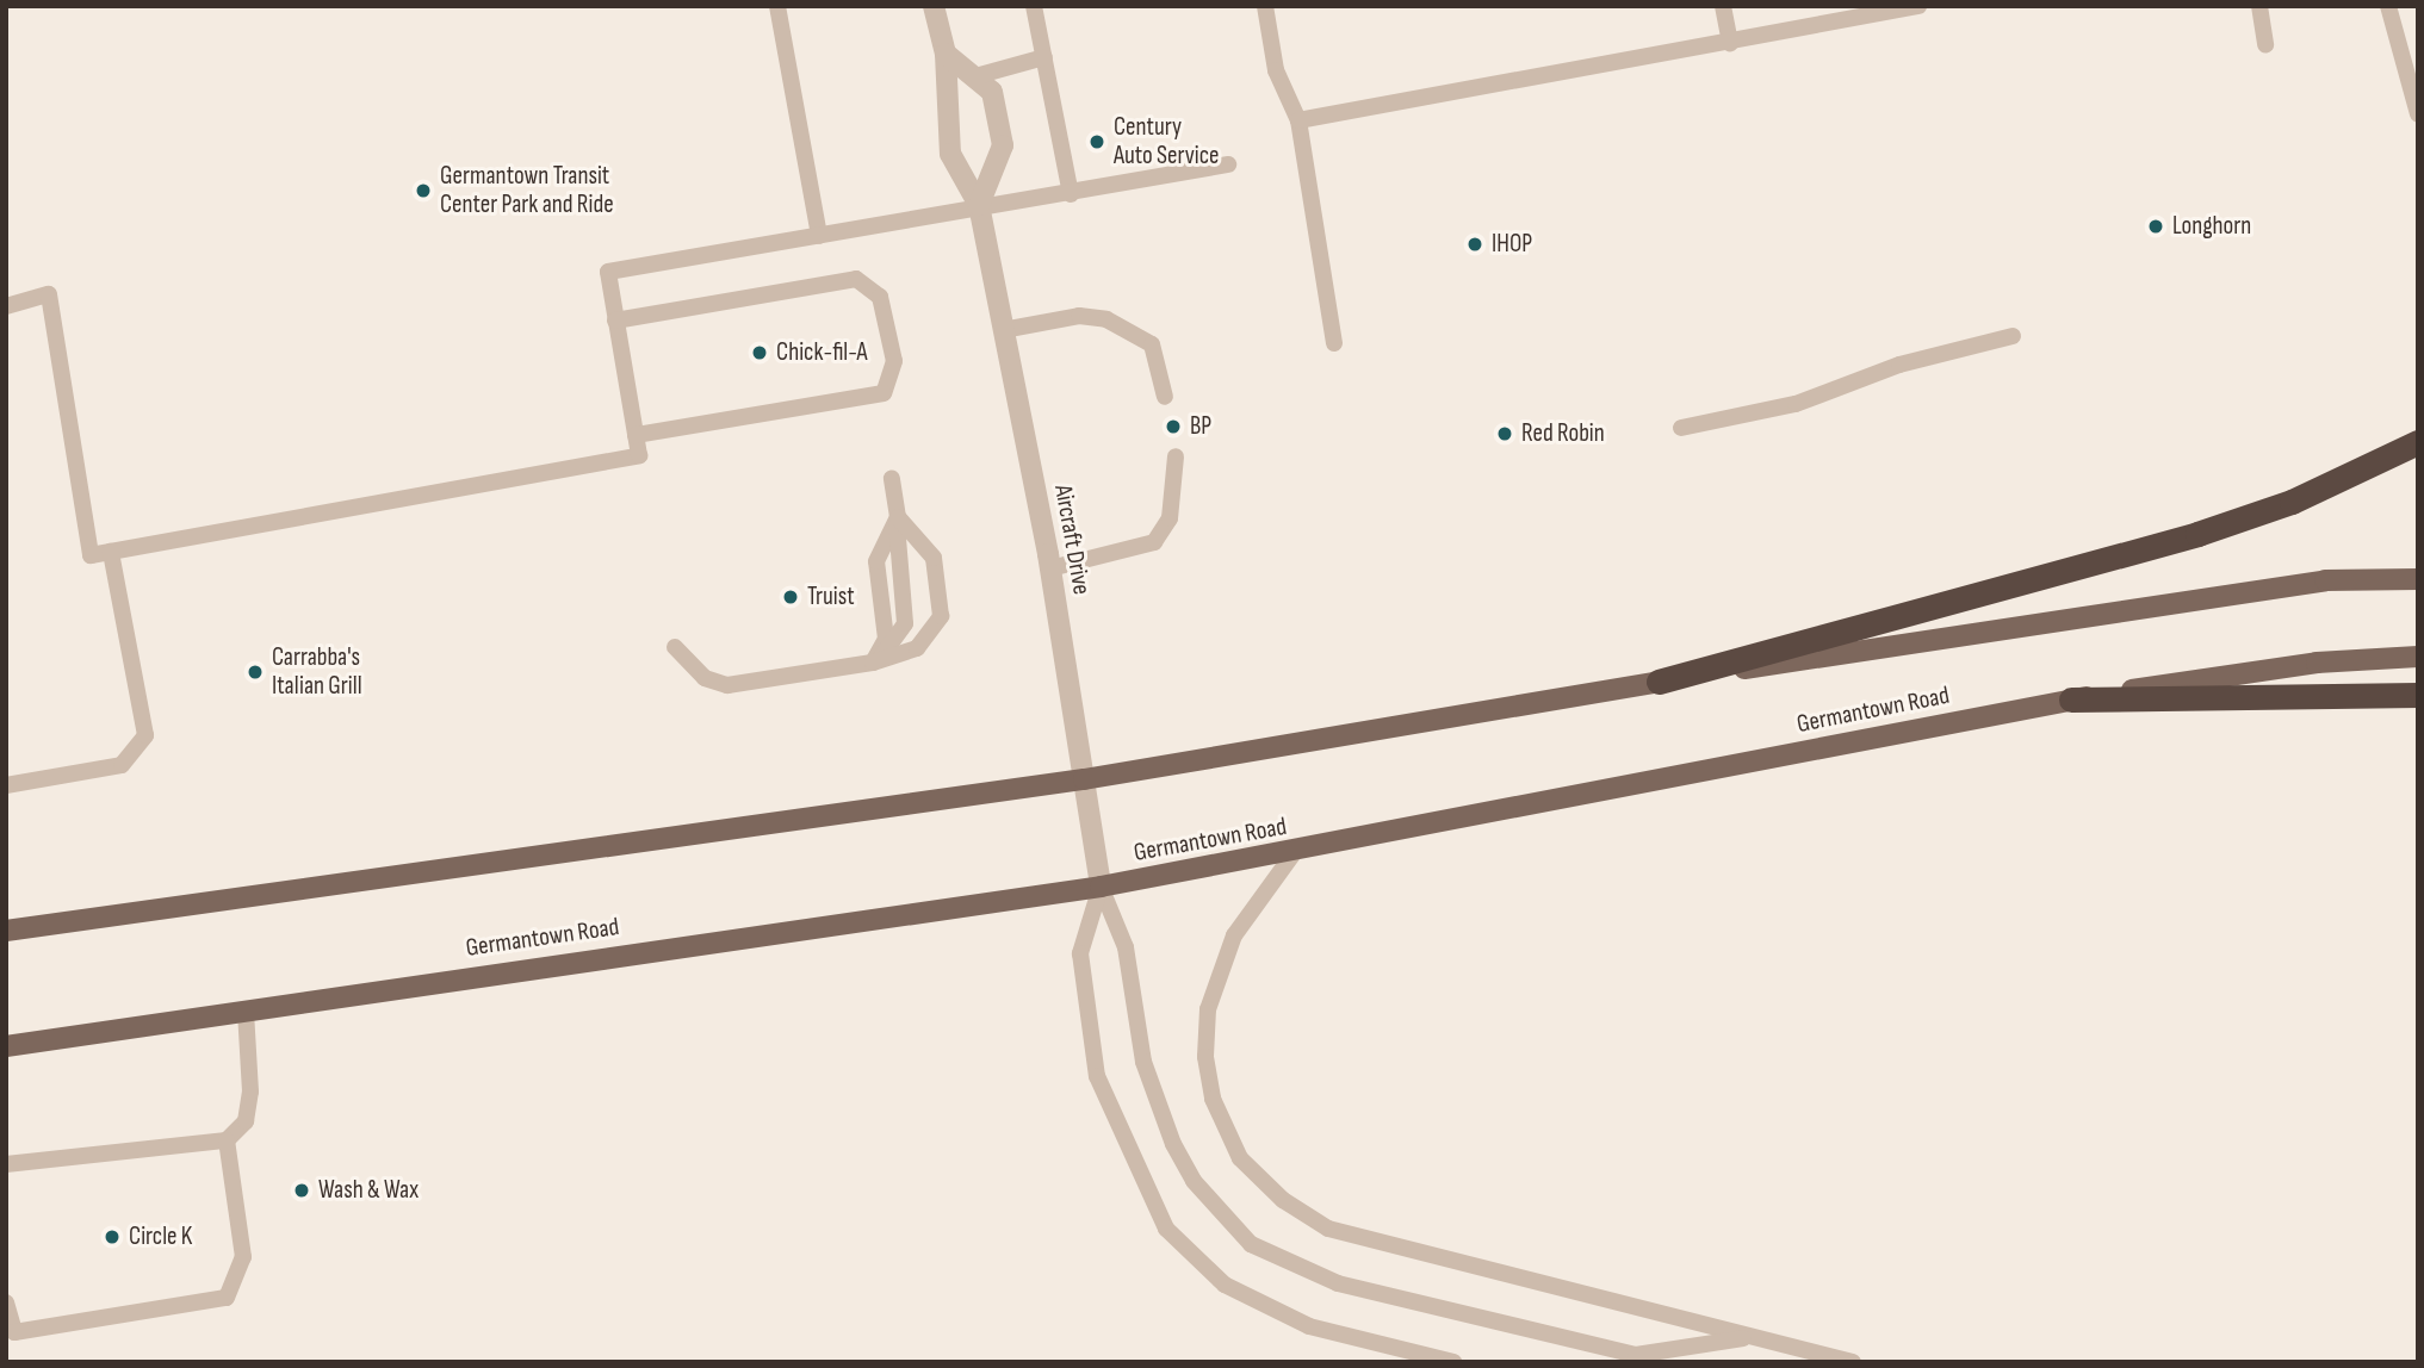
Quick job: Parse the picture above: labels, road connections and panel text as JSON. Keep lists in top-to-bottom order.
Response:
{
  "streets": {
    "main road": ["Germantown Road"],
    "street": ["Aircraft Drive"]
  },
  "crossings": [
    ["Aircraft Drive", "Germantown Road"]
  ],
  "places": [
    "Century Auto Service",
    "Germantown Transit Center Park and Ride",
    "Longhorn",
    "IHOP",
    "Chick-fil-A",
    "BP",
    "Red Robin",
    "Truist",
    "Carrabba's Italian Grill",
    "Wash & Wax",
    "Circle K"
  ]
}
